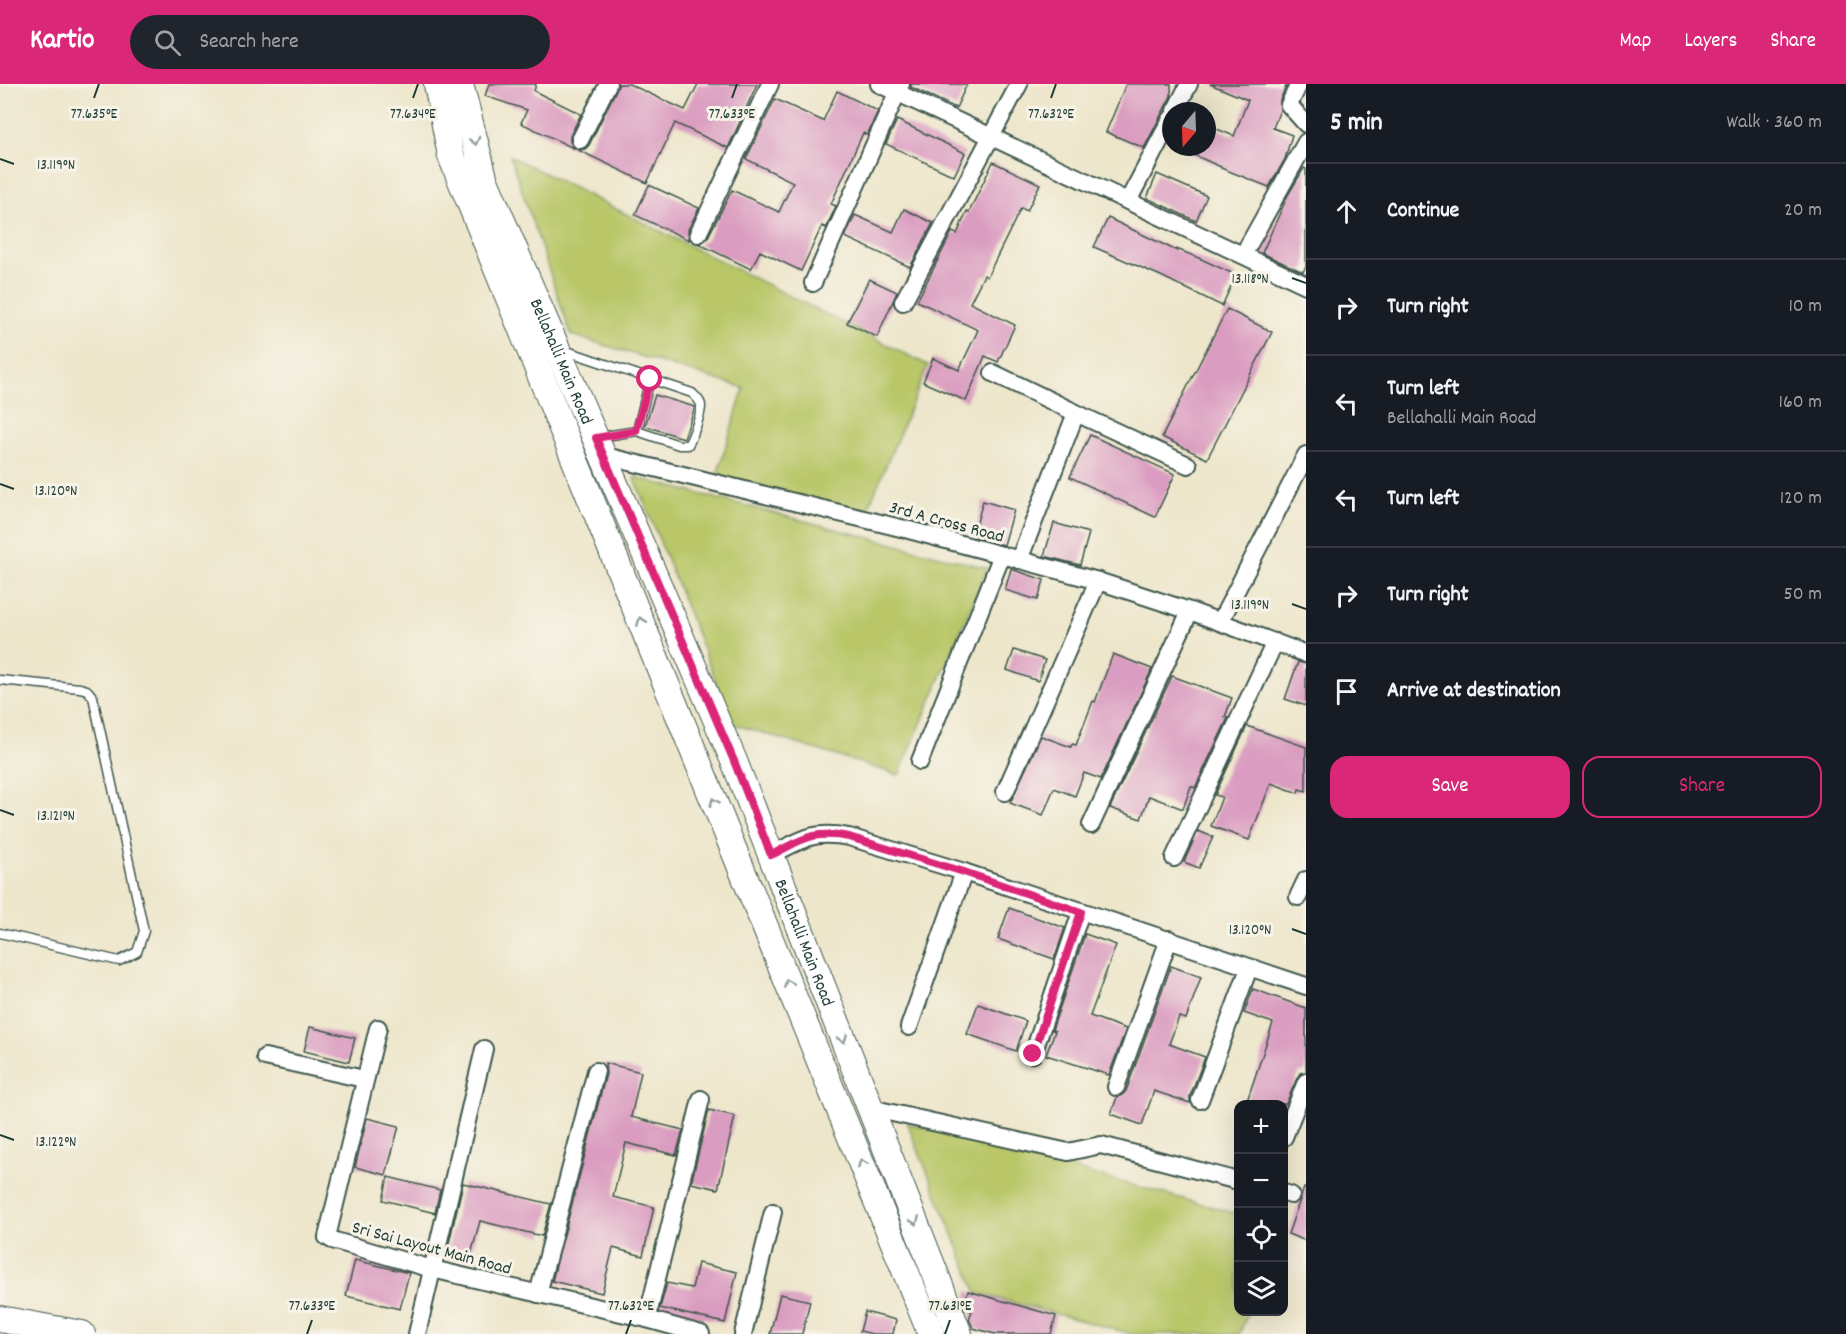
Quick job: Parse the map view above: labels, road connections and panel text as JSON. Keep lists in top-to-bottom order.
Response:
{
  "streets": {
    "main road": ["Bellahalli Main Road"],
    "street": ["3rd A Cross Road", "Sri Sai Layout Main Road"]
  },
  "crossings": [
    ["Bellahalli Main Road", "3rd A Cross Road"]
  ],
  "north": "bottom",
  "page": {
    "header": "Kartio",
    "search": "Search here",
    "nav": ["Map", "Layers", "Share"],
    "heading": ["5 min", "Walk · 360 m"],
    "list": [
      ["Continue", "20 m"],
      ["Turn right", "10 m"],
      ["Turn left", "Bellahalli Main Road", "160 m"],
      ["Turn left", "120 m"],
      ["Turn right", "50 m"],
      "Arrive at destination"
    ],
    "buttons": ["Save", "Share"],
    "map_buttons": ["+", "−"]
  },
  "coordinates": [
    "77.635°E",
    "77.634°E",
    "77.633°E",
    "77.632°E",
    "13.119°N",
    "13.118°N",
    "13.120°N",
    "13.121°N",
    "13.122°N",
    "77.631°E"
  ]
}
